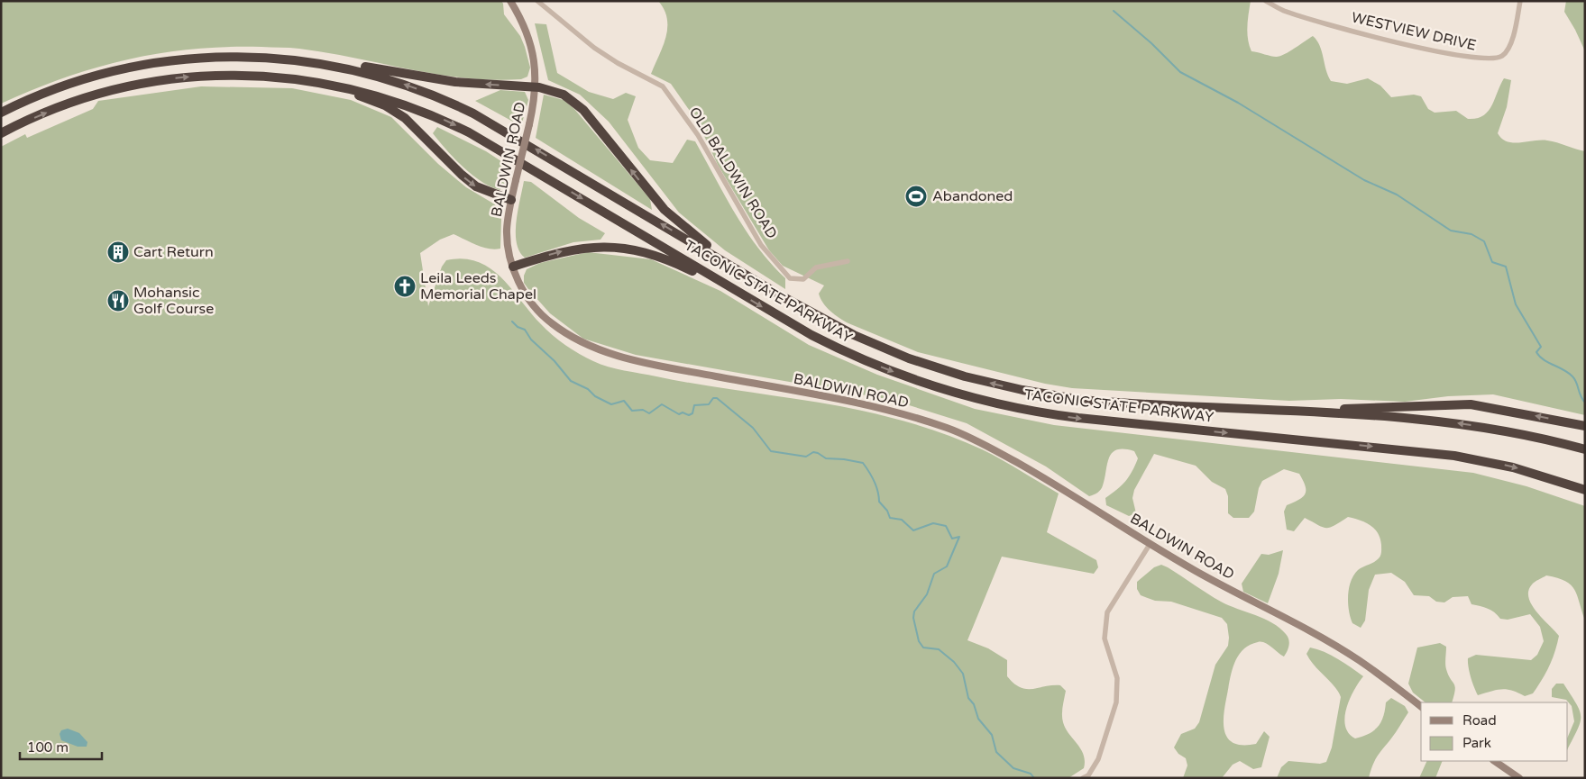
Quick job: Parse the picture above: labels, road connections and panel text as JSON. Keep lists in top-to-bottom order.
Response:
{
  "streets": {
    "highway": ["TACONIC STATE PARKWAY"],
    "street": ["WESTVIEW DRIVE", "BALDWIN ROAD", "OLD BALDWIN ROAD"]
  },
  "places": {
    "sports": ["Abandoned"],
    "building": ["Cart Return"],
    "church": ["Leila Leeds Memorial Chapel"],
    "restaurant": ["Mohansic Golf Course"]
  },
  "legend": ["Road", "Park"],
  "scale_bar": "100 m"
}
